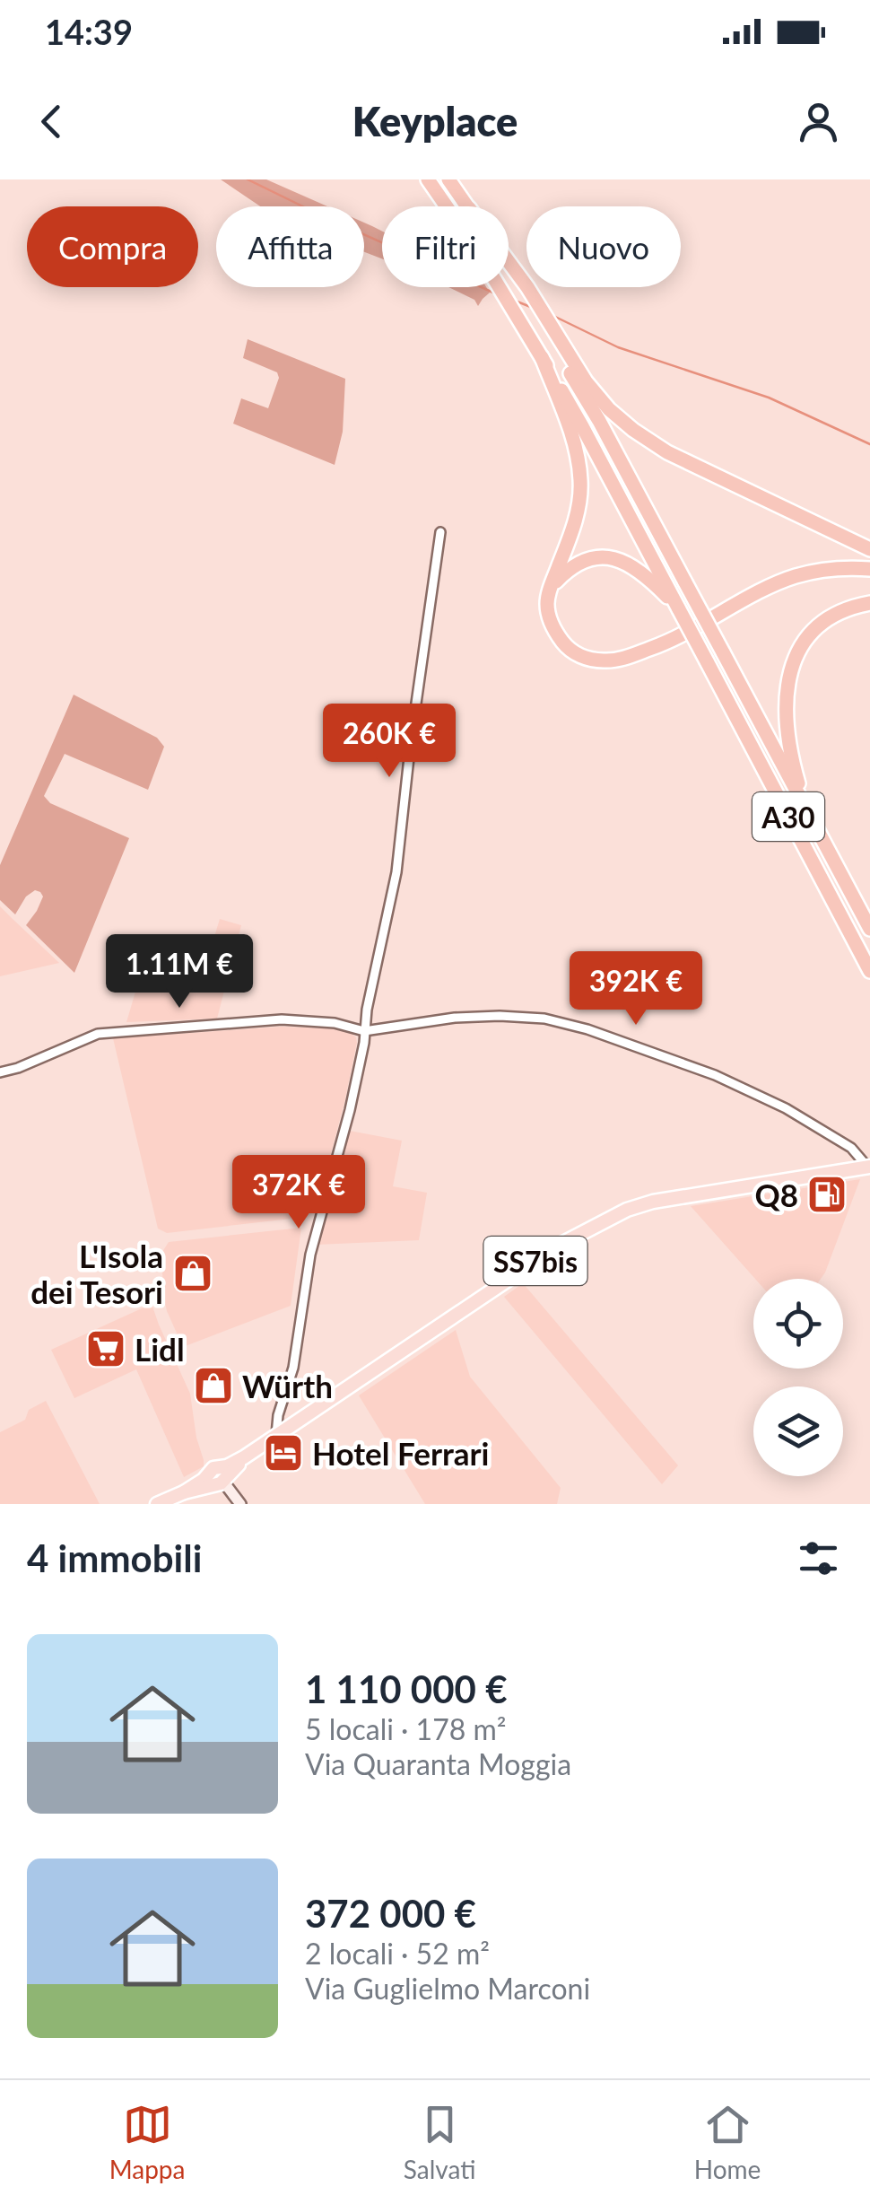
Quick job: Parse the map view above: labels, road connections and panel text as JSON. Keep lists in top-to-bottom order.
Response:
{
  "streets": {
    "highway": ["A30"],
    "main road": ["SS7bis"]
  },
  "places": {
    "fuel station": ["Q8"],
    "shop": ["L'Isola dei Tesori", "Würth"],
    "supermarket": ["Lidl"],
    "hotel": ["Hotel Ferrari"]
  },
  "page": {
    "status": "14:39",
    "header": "Keyplace",
    "chip": [
      "Compra",
      "Affitta",
      "Filtri",
      "Nuovo"
    ],
    "price": [
      "260K €",
      "1.11M €",
      "392K €",
      "372K €"
    ],
    "heading": "4 immobili",
    "list": [
      {
        "name": "1 110 000 €",
        "note": "5 locali · 178 m² · Via Quaranta Moggia"
      },
      {
        "name": "372 000 €",
        "note": "2 locali · 52 m² · Via Guglielmo Marconi"
      }
    ],
    "tabs": ["Mappa", "Salvati", "Home"]
  }
}
